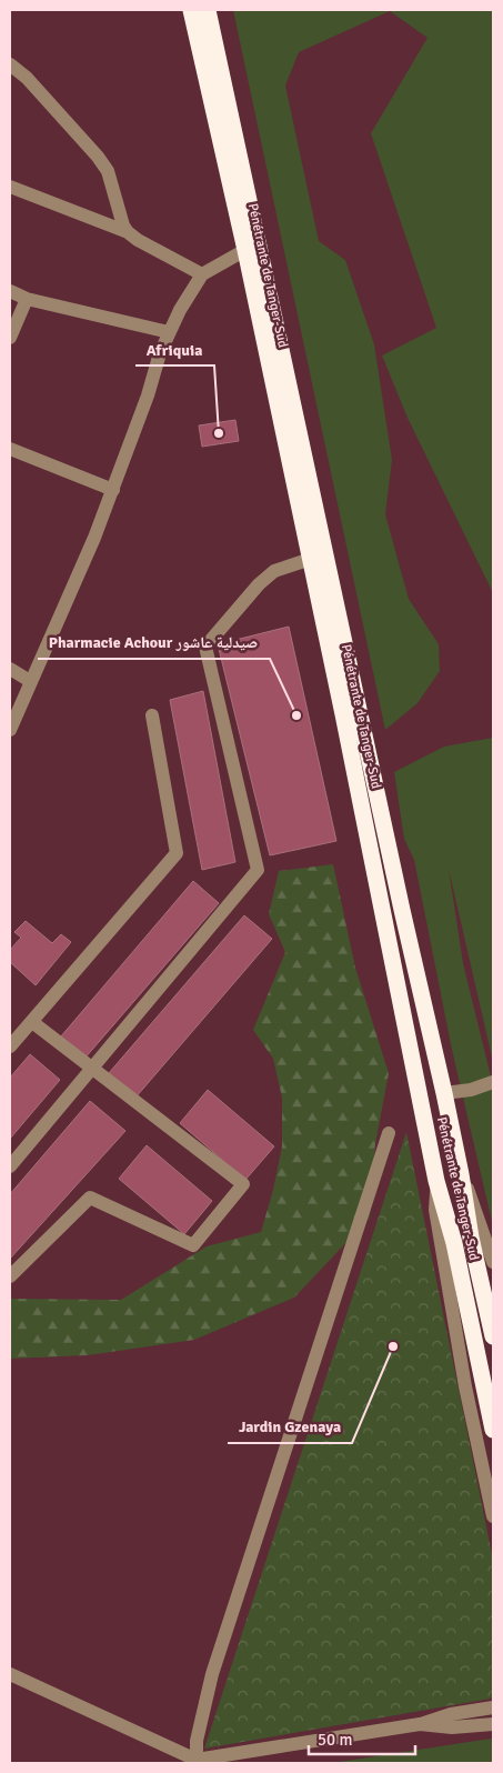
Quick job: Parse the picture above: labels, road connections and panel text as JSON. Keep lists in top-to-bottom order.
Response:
{
  "streets": {
    "highway": ["Pénétrante de Tanger-Sud"]
  },
  "places": ["Afriquia", "Pharmacie Achour صيدلية عاشور", "Jardin Gzenaya"],
  "scale_bar": "50 m"
}
